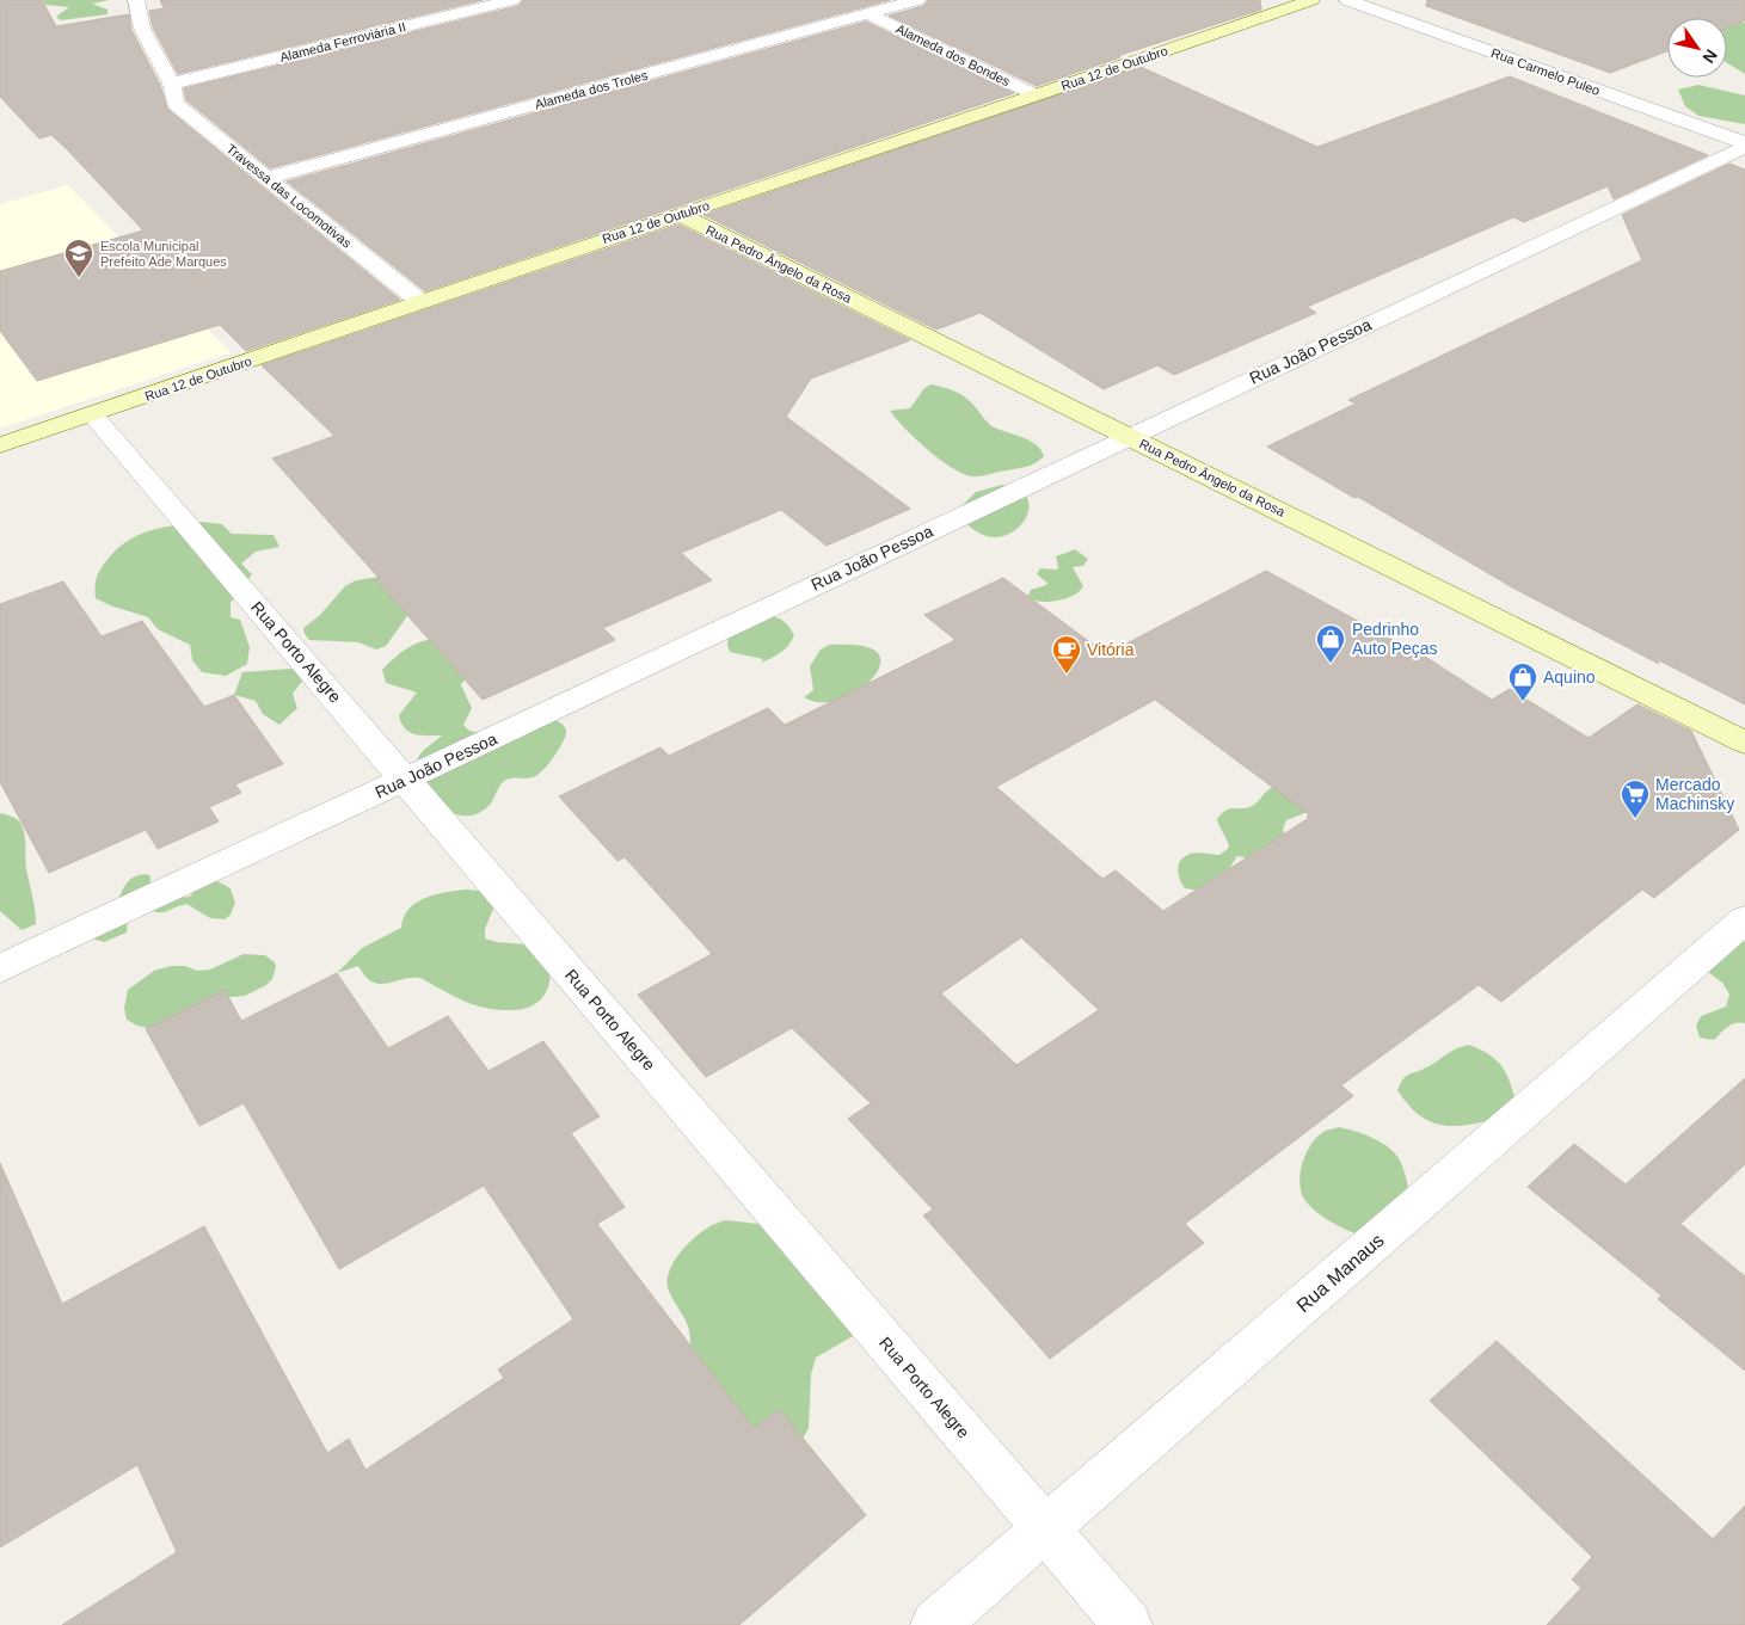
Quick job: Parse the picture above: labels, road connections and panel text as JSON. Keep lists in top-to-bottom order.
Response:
{
  "streets": {
    "main road": ["Rua 12 de Outubro", "Rua Pedro Ângelo da Rosa"],
    "street": [
      "Alameda Ferroviária II",
      "Alameda dos Bondes",
      "Rua Carmelo Puleo",
      "Alameda dos Troles",
      "Travessa das Locomotivas",
      "Rua João Pessoa",
      "Rua Porto Alegre",
      "Rua Manaus"
    ]
  },
  "crossings": [
    ["Alameda Ferroviária II", "Travessa das Locomotivas"],
    ["Alameda dos Bondes", "Rua 12 de Outubro"],
    ["Alameda dos Bondes", "Alameda dos Troles"],
    ["Rua 12 de Outubro", "Travessa das Locomotivas"],
    ["Rua 12 de Outubro", "Rua Pedro Ângelo da Rosa"],
    ["Rua 12 de Outubro", "Rua Porto Alegre"],
    ["Rua Carmelo Puleo", "Rua João Pessoa"],
    ["Alameda dos Troles", "Travessa das Locomotivas"],
    ["Rua Pedro Ângelo da Rosa", "Rua João Pessoa"],
    ["Rua João Pessoa", "Rua Porto Alegre"],
    ["Rua Porto Alegre", "Rua Manaus"]
  ],
  "places": {
    "school or university": ["Escola Municipal Prefeito Ade Marques"],
    "shop": ["Pedrinho Auto Peças", "Aquino"],
    "cafe": ["Vitória"],
    "supermarket": ["Mercado Machinsky"]
  },
  "north": "bottom right"
}
